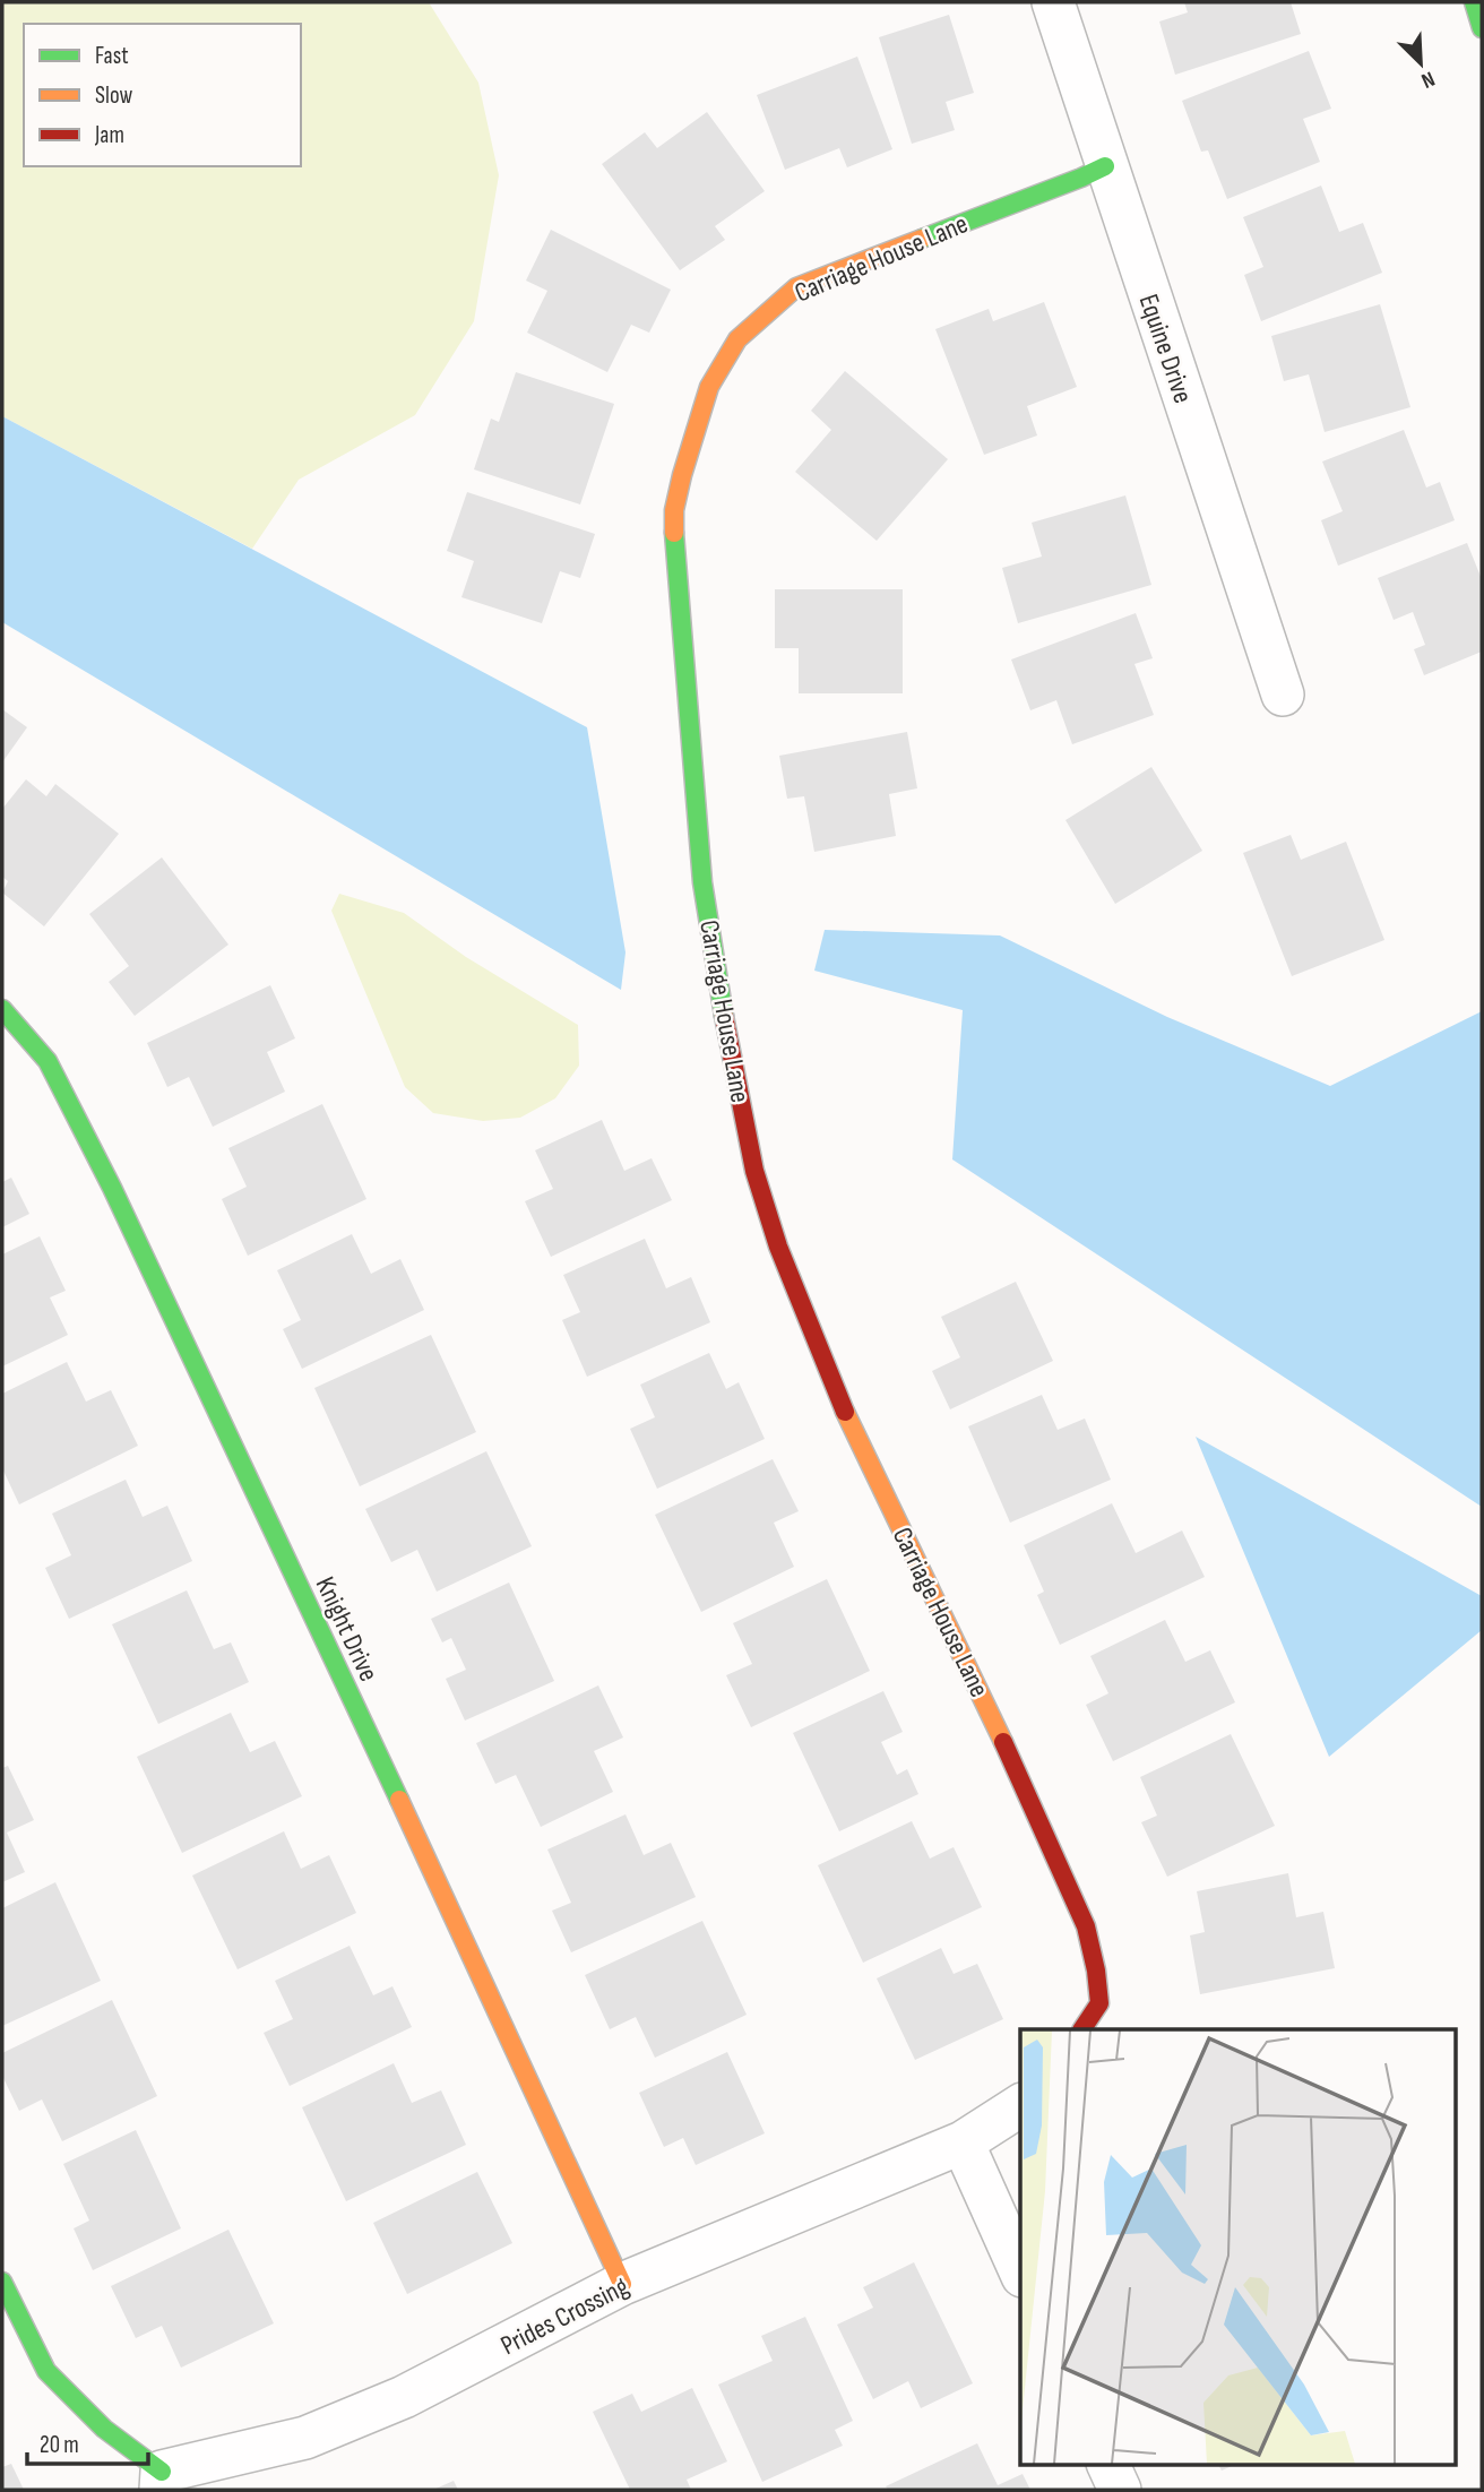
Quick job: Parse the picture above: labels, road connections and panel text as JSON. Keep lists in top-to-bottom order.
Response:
{
  "streets": {
    "street": [
      "Carriage House Lane",
      "Equine Drive",
      "Knight Drive",
      "Prides Crossing"
    ]
  },
  "crossings": [
    ["Carriage House Lane", "Equine Drive"],
    ["Knight Drive", "Prides Crossing"]
  ],
  "legend": ["Fast", "Slow", "Jam"],
  "scale_bar": "20 m",
  "north": "bottom right"
}
